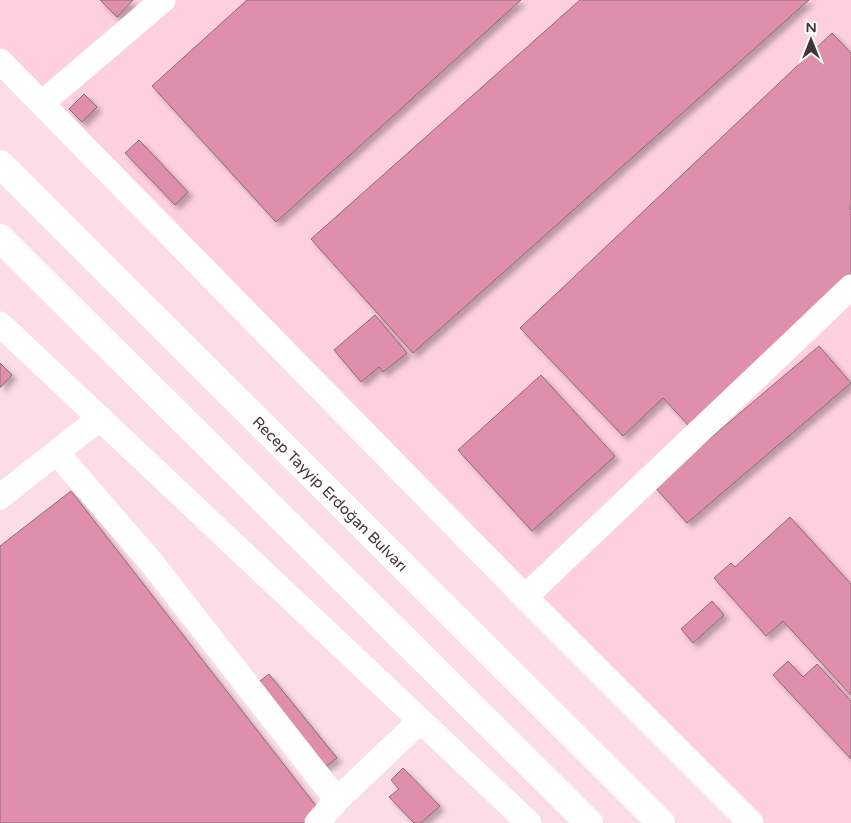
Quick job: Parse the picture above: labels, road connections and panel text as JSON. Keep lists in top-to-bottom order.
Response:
{
  "streets": {
    "highway": ["Recep Tayyip Erdoğan Bulvarı"]
  },
  "north": "top"
}
